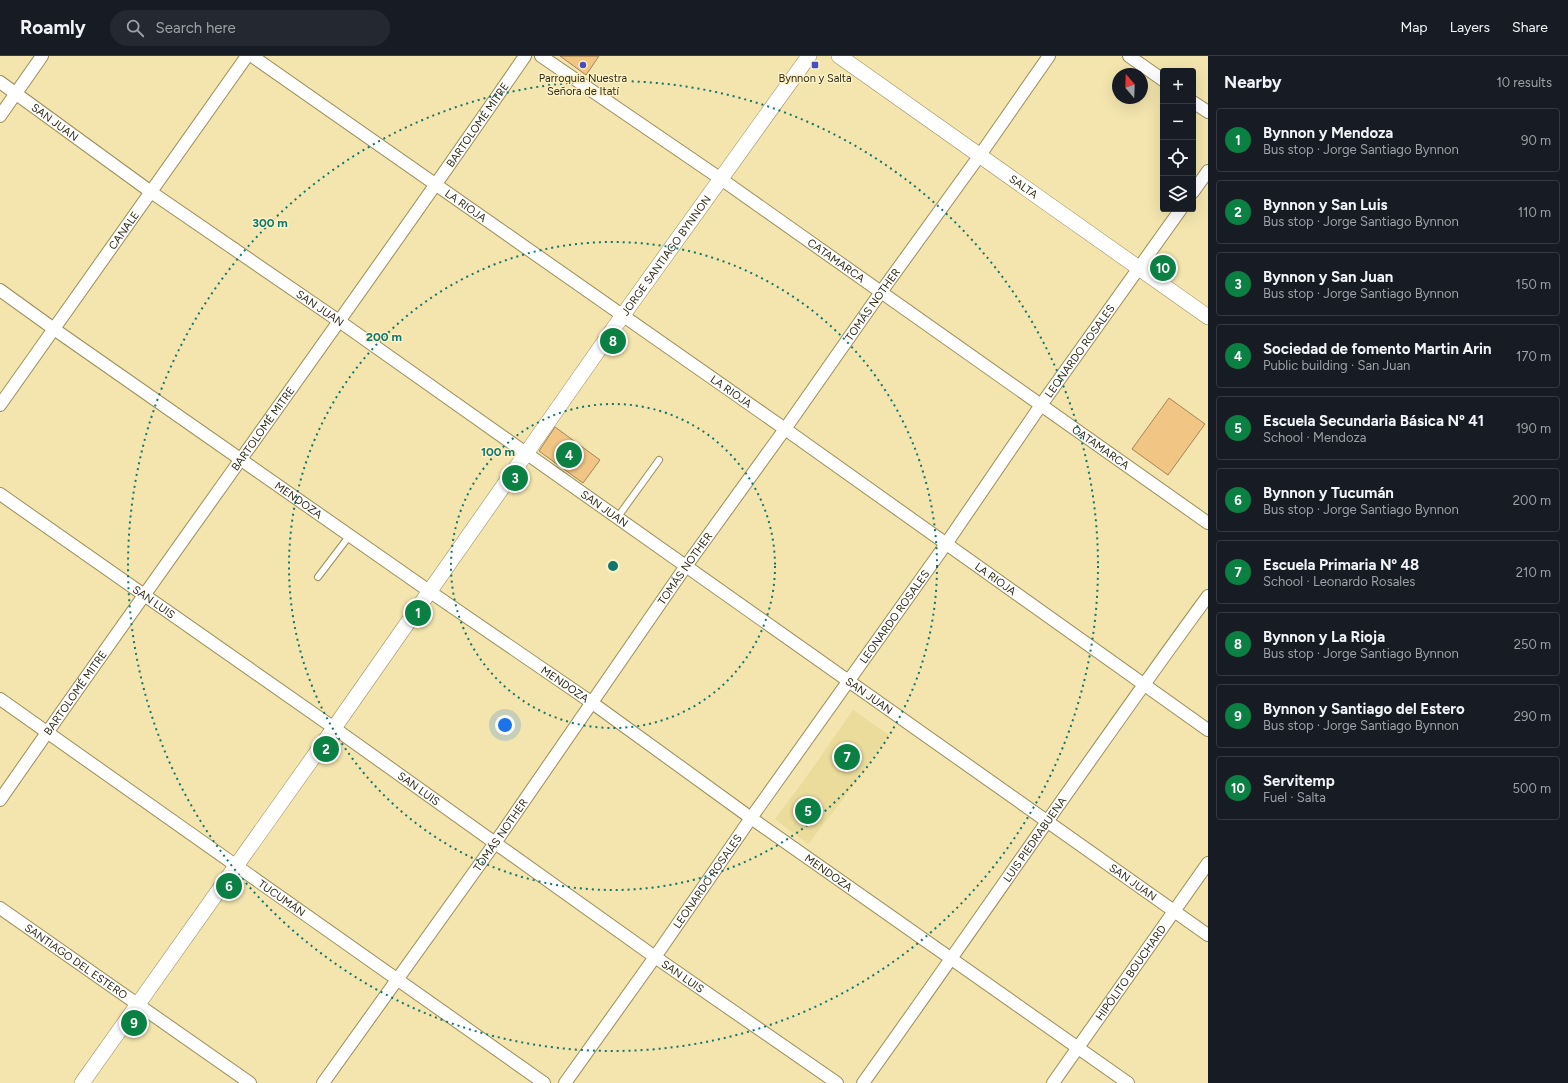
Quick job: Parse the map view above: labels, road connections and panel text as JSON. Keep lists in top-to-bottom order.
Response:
{
  "streets": {
    "street": [
      "SAN JUAN",
      "BARTOLOMÉ MITRE",
      "SALTA",
      "LA RIOJA",
      "CANALE",
      "JORGE SANTIAGO BYNNON",
      "CATAMARCA",
      "TOMÁS NOTHER",
      "LEONARDO ROSALES",
      "MENDOZA",
      "SAN LUIS",
      "LUIS PIEDRABUENA",
      "TUCUMÁN",
      "SANTIAGO DEL ESTERO",
      "HIPÓLITO BOUCHARD"
    ]
  },
  "crossings": [
    ["SAN JUAN", "BARTOLOMÉ MITRE"],
    ["SAN JUAN", "CANALE"],
    ["SAN JUAN", "JORGE SANTIAGO BYNNON"],
    ["SAN JUAN", "TOMÁS NOTHER"],
    ["SAN JUAN", "LEONARDO ROSALES"],
    ["SAN JUAN", "LUIS PIEDRABUENA"],
    ["SAN JUAN", "HIPÓLITO BOUCHARD"],
    ["BARTOLOMÉ MITRE", "LA RIOJA"],
    ["BARTOLOMÉ MITRE", "MENDOZA"],
    ["BARTOLOMÉ MITRE", "SAN LUIS"],
    ["BARTOLOMÉ MITRE", "TUCUMÁN"],
    ["SALTA", "TOMÁS NOTHER"],
    ["SALTA", "LEONARDO ROSALES"],
    ["LA RIOJA", "JORGE SANTIAGO BYNNON"],
    ["LA RIOJA", "TOMÁS NOTHER"],
    ["LA RIOJA", "LEONARDO ROSALES"],
    ["LA RIOJA", "LUIS PIEDRABUENA"],
    ["CANALE", "MENDOZA"],
    ["JORGE SANTIAGO BYNNON", "CATAMARCA"],
    ["JORGE SANTIAGO BYNNON", "MENDOZA"],
    ["JORGE SANTIAGO BYNNON", "SAN LUIS"],
    ["JORGE SANTIAGO BYNNON", "TUCUMÁN"],
    ["JORGE SANTIAGO BYNNON", "SANTIAGO DEL ESTERO"],
    ["CATAMARCA", "TOMÁS NOTHER"],
    ["CATAMARCA", "LEONARDO ROSALES"],
    ["TOMÁS NOTHER", "MENDOZA"],
    ["TOMÁS NOTHER", "SAN LUIS"],
    ["TOMÁS NOTHER", "TUCUMÁN"],
    ["LEONARDO ROSALES", "MENDOZA"],
    ["LEONARDO ROSALES", "SAN LUIS"],
    ["MENDOZA", "LUIS PIEDRABUENA"],
    ["MENDOZA", "HIPÓLITO BOUCHARD"]
  ],
  "places": {
    "other": ["Parroquia Nuestra Señora de Itatí"],
    "transit": ["Bynnon y Salta"]
  },
  "north": "top",
  "page": {
    "header": "Roamly",
    "search": "Search here",
    "nav": ["Map", "Layers", "Share"],
    "heading": ["Nearby", "10 results"],
    "map_buttons": ["+", "−"],
    "list": [
      {
        "mark": "1",
        "name": "Bynnon y Mendoza",
        "note": "Bus stop · Jorge Santiago Bynnon",
        "value": "90 m"
      },
      {
        "mark": "2",
        "name": "Bynnon y San Luis",
        "note": "Bus stop · Jorge Santiago Bynnon",
        "value": "110 m"
      },
      {
        "mark": "3",
        "name": "Bynnon y San Juan",
        "note": "Bus stop · Jorge Santiago Bynnon",
        "value": "150 m"
      },
      {
        "mark": "4",
        "name": "Sociedad de fomento Martin Arin",
        "note": "Public building · San Juan",
        "value": "170 m"
      },
      {
        "mark": "5",
        "name": "Escuela Secundaria Básica Nº 41",
        "note": "School · Mendoza",
        "value": "190 m"
      },
      {
        "mark": "6",
        "name": "Bynnon y Tucumán",
        "note": "Bus stop · Jorge Santiago Bynnon",
        "value": "200 m"
      },
      {
        "mark": "7",
        "name": "Escuela Primaria Nº 48",
        "note": "School · Leonardo Rosales",
        "value": "210 m"
      },
      {
        "mark": "8",
        "name": "Bynnon y La Rioja",
        "note": "Bus stop · Jorge Santiago Bynnon",
        "value": "250 m"
      },
      {
        "mark": "9",
        "name": "Bynnon y Santiago del Estero",
        "note": "Bus stop · Jorge Santiago Bynnon",
        "value": "290 m"
      },
      {
        "mark": "10",
        "name": "Servitemp",
        "note": "Fuel · Salta",
        "value": "500 m"
      }
    ],
    "pins": [
      "10",
      "8",
      "4",
      "3",
      "1",
      "2",
      "7",
      "5",
      "6",
      "9"
    ]
  },
  "rings": ["300 m", "200 m", "100 m"]
}
